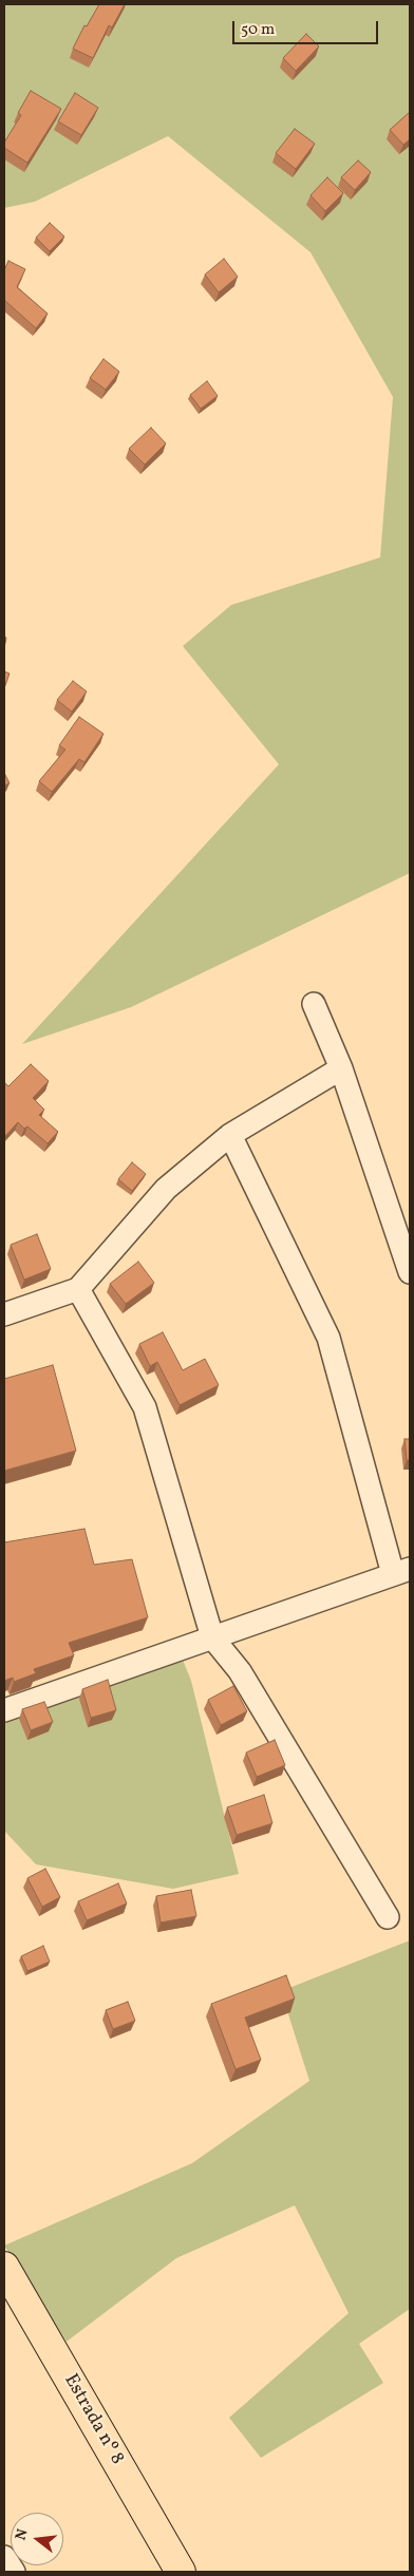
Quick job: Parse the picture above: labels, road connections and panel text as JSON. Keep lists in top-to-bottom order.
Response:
{
  "streets": {
    "main road": ["Estrada nº 8"]
  },
  "scale_bar": "50 m",
  "north": "left"
}
